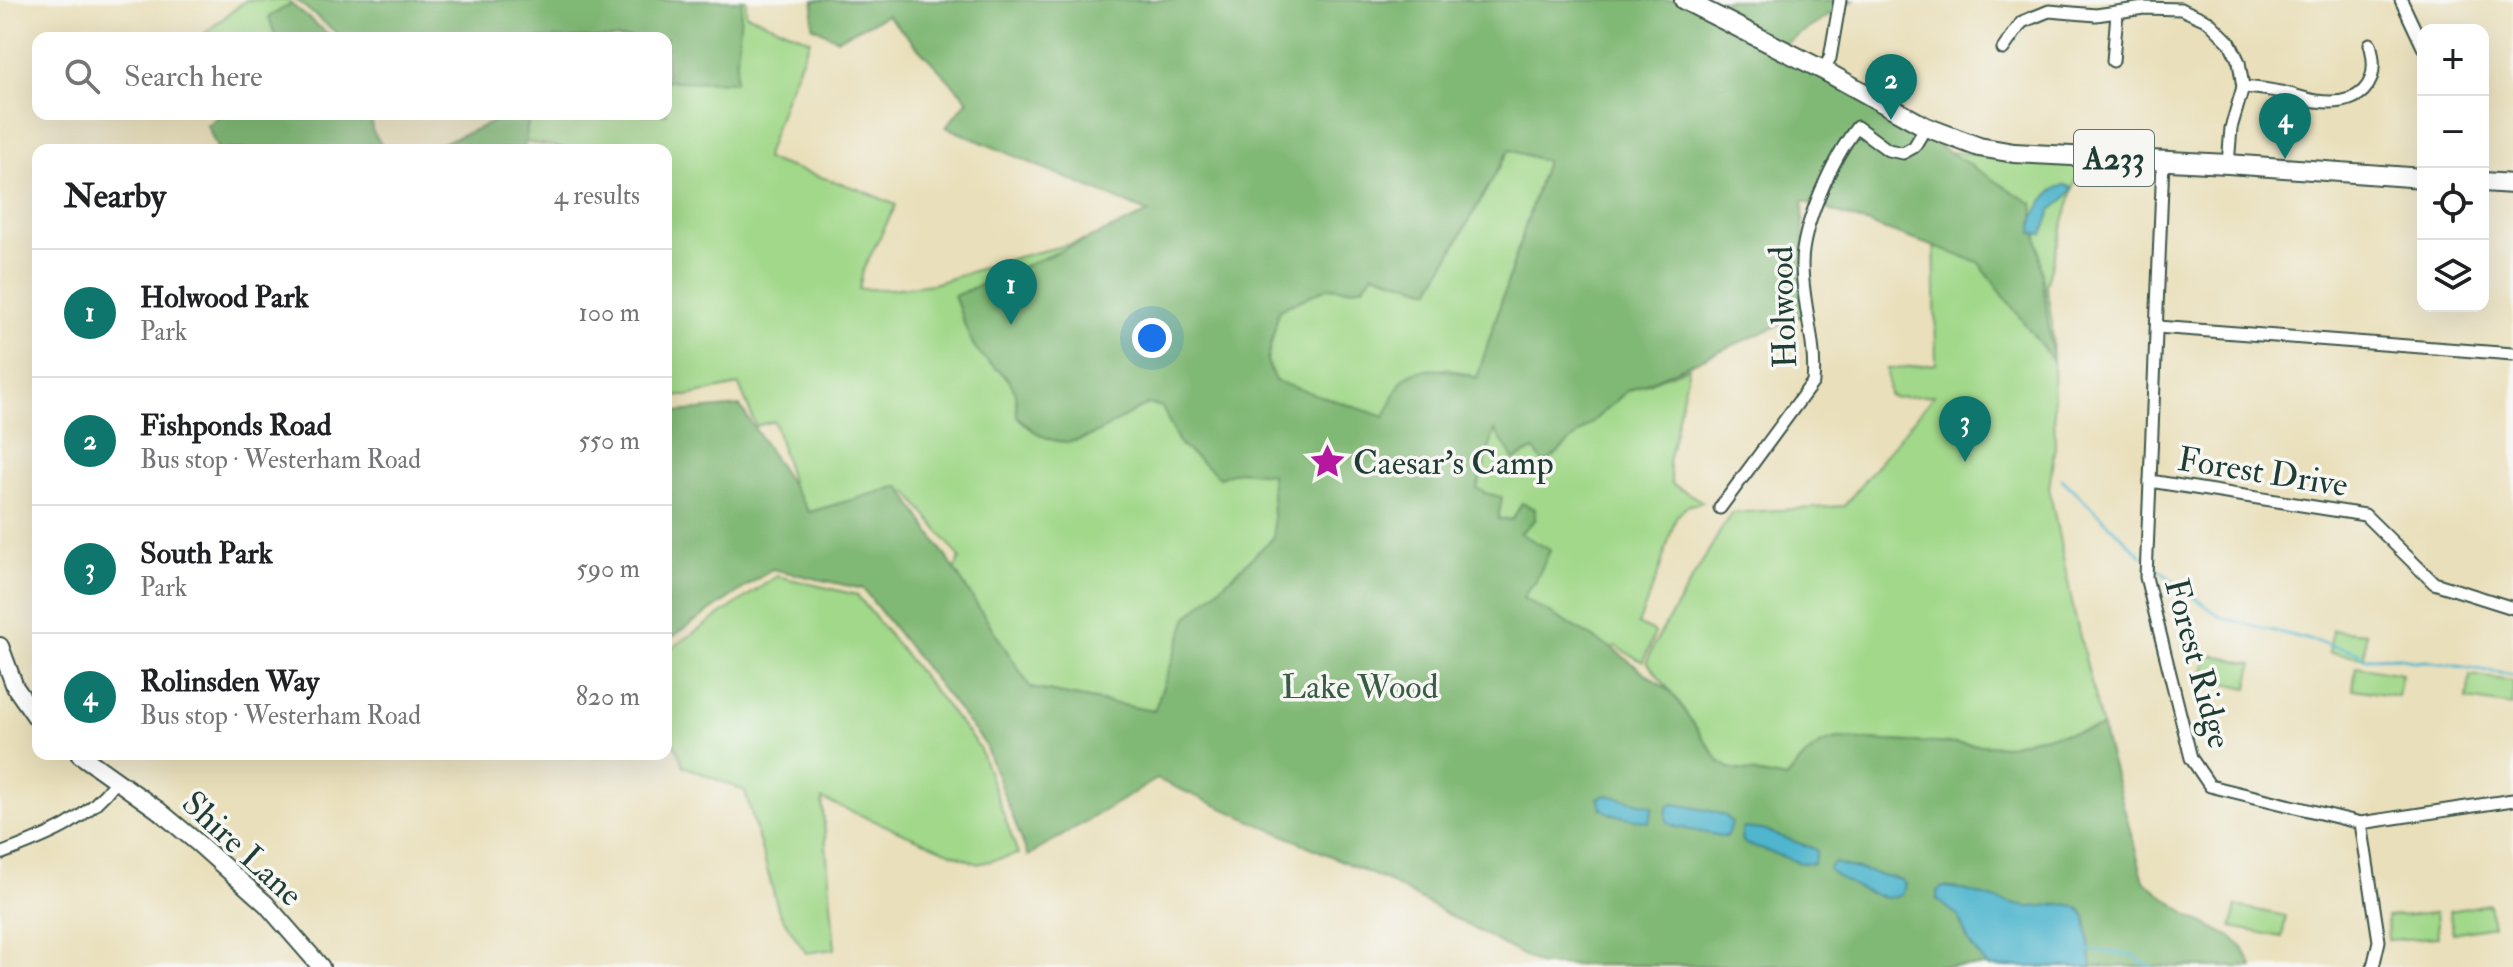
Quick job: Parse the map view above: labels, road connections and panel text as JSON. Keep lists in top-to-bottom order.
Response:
{
  "streets": {
    "main road": ["A233"],
    "street": [
      "Holwood",
      "Forest Drive",
      "Forest Ridge",
      "Shire Lane"
    ]
  },
  "crossings": [
    ["A233", "Holwood"],
    ["A233", "Forest Drive"],
    ["Forest Drive", "Forest Ridge"]
  ],
  "parks": ["Lake Wood"],
  "places": {
    "place": ["Caesar's Camp"]
  },
  "page": {
    "map_buttons": ["+", "−"],
    "search": "Search here",
    "pins": [
      "2",
      "4",
      "1",
      "3"
    ],
    "heading": ["Nearby", "4 results"],
    "list": [
      {
        "mark": "1",
        "name": "Holwood Park",
        "note": "Park",
        "value": "100 m"
      },
      {
        "mark": "2",
        "name": "Fishponds Road",
        "note": "Bus stop · Westerham Road",
        "value": "550 m"
      },
      {
        "mark": "3",
        "name": "South Park",
        "note": "Park",
        "value": "590 m"
      },
      {
        "mark": "4",
        "name": "Rolinsden Way",
        "note": "Bus stop · Westerham Road",
        "value": "820 m"
      }
    ]
  }
}
